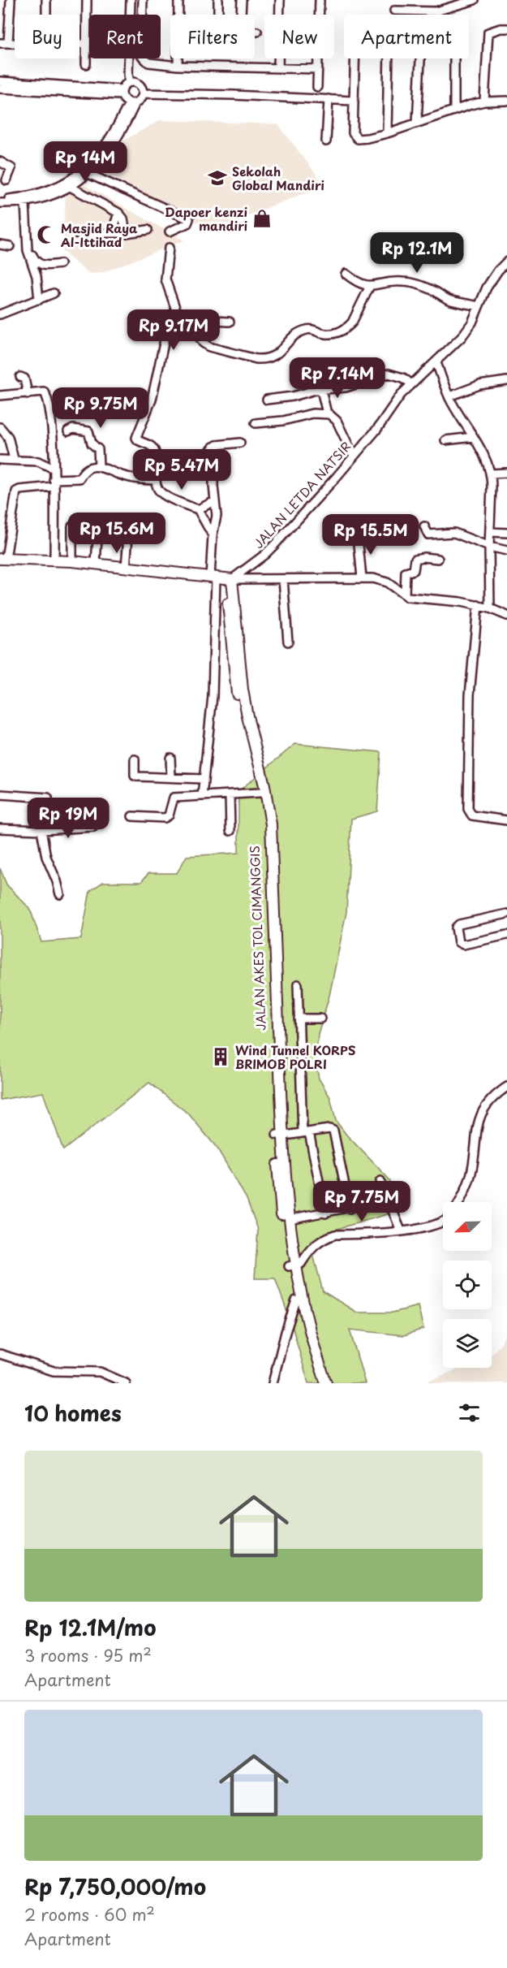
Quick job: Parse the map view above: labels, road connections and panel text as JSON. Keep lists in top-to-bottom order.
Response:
{
  "streets": {
    "main road": ["JALAN AKES TOL CIMANGGIS"],
    "street": ["JALAN LETDA NATSIR"]
  },
  "crossings": [
    ["JALAN LETDA NATSIR", "JALAN AKES TOL CIMANGGIS"]
  ],
  "places": {
    "school or university": ["Sekolah Global Mandiri"],
    "shop": ["Dapoer kenzi mandiri"],
    "mosque": ["Masjid Raya Al-Ittihad"],
    "building": ["Wind Tunnel KORPS BRIMOB POLRI"]
  },
  "north": "bottom left",
  "page": {
    "chip": [
      "Buy",
      "Rent",
      "Filters",
      "New",
      "Apartment"
    ],
    "price": [
      "Rp 14M",
      "Rp 12.1M",
      "Rp 9.17M",
      "Rp 7.14M",
      "Rp 9.75M",
      "Rp 5.47M",
      "Rp 15.6M",
      "Rp 15.5M",
      "Rp 19M",
      "Rp 7.75M"
    ],
    "heading": "10 homes",
    "list": [
      {
        "name": "Rp 12.1M/mo",
        "note": "3 rooms · 95 m² · Apartment"
      },
      {
        "name": "Rp 7,750,000/mo",
        "note": "2 rooms · 60 m² · Apartment"
      }
    ]
  }
}
